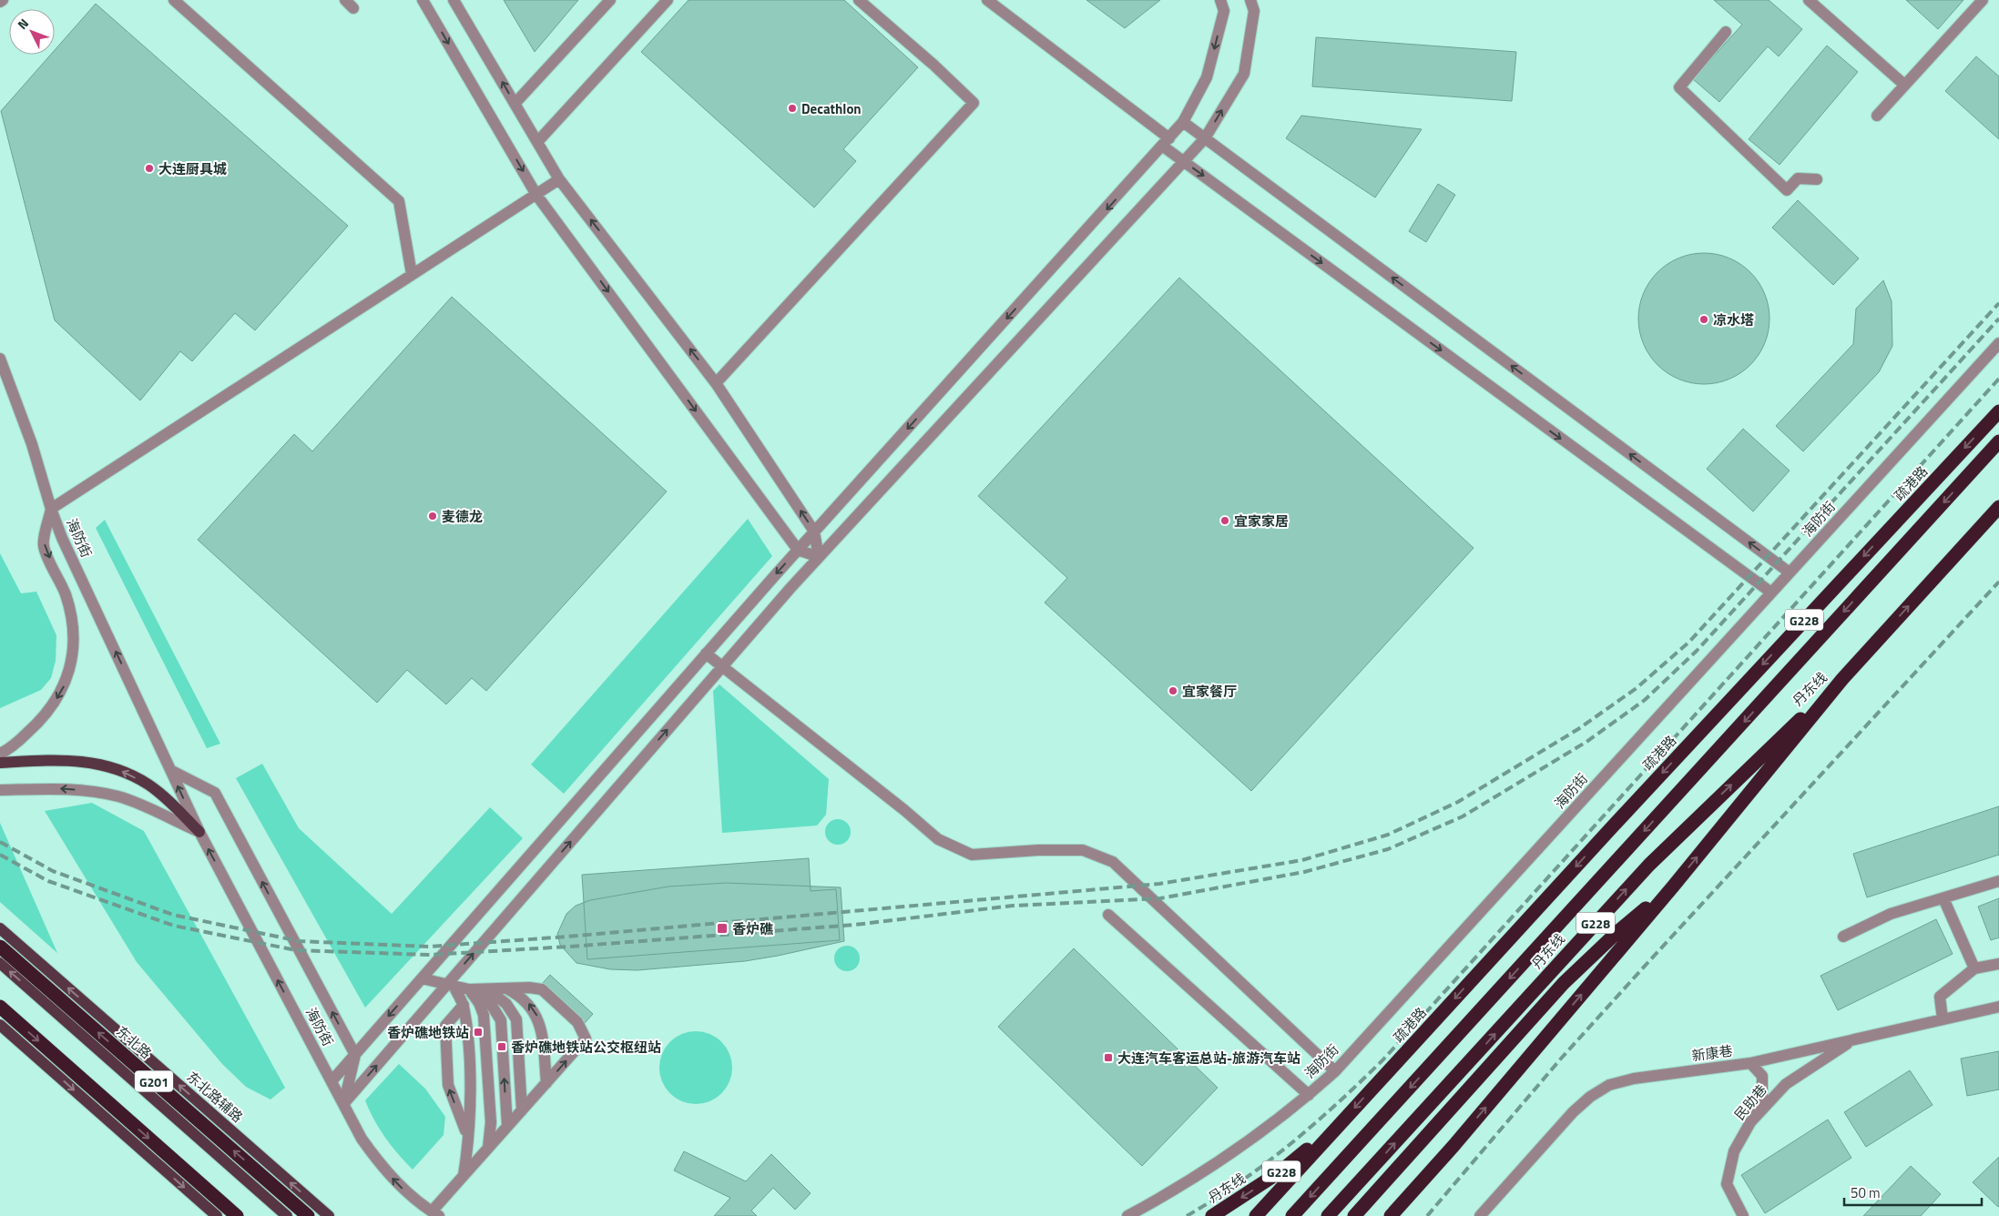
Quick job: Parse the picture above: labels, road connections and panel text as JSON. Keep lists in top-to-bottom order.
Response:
{
  "streets": {
    "highway": [
      "疏港路",
      "G228",
      "丹东线",
      "东北路",
      "G201"
    ],
    "main road": ["东北路辅路"],
    "street": ["海防街", "新康巷", "民助巷"]
  },
  "crossings": [
    ["疏港路", "丹东线"],
    ["G228", "丹东线"],
    ["新康巷", "民助巷"]
  ],
  "places": {
    "other": [
      "Decathlon",
      "大连厨具城",
      "凉水塔",
      "麦德龙",
      "宜家家居",
      "宜家餐厅"
    ],
    "transit": [
      "香炉礁",
      "香炉礁地铁站",
      "香炉礁地铁站公交枢纽站",
      "大连汽车客运总站-旅游汽车站"
    ]
  },
  "scale_bar": "50 m",
  "north": "top left"
}
